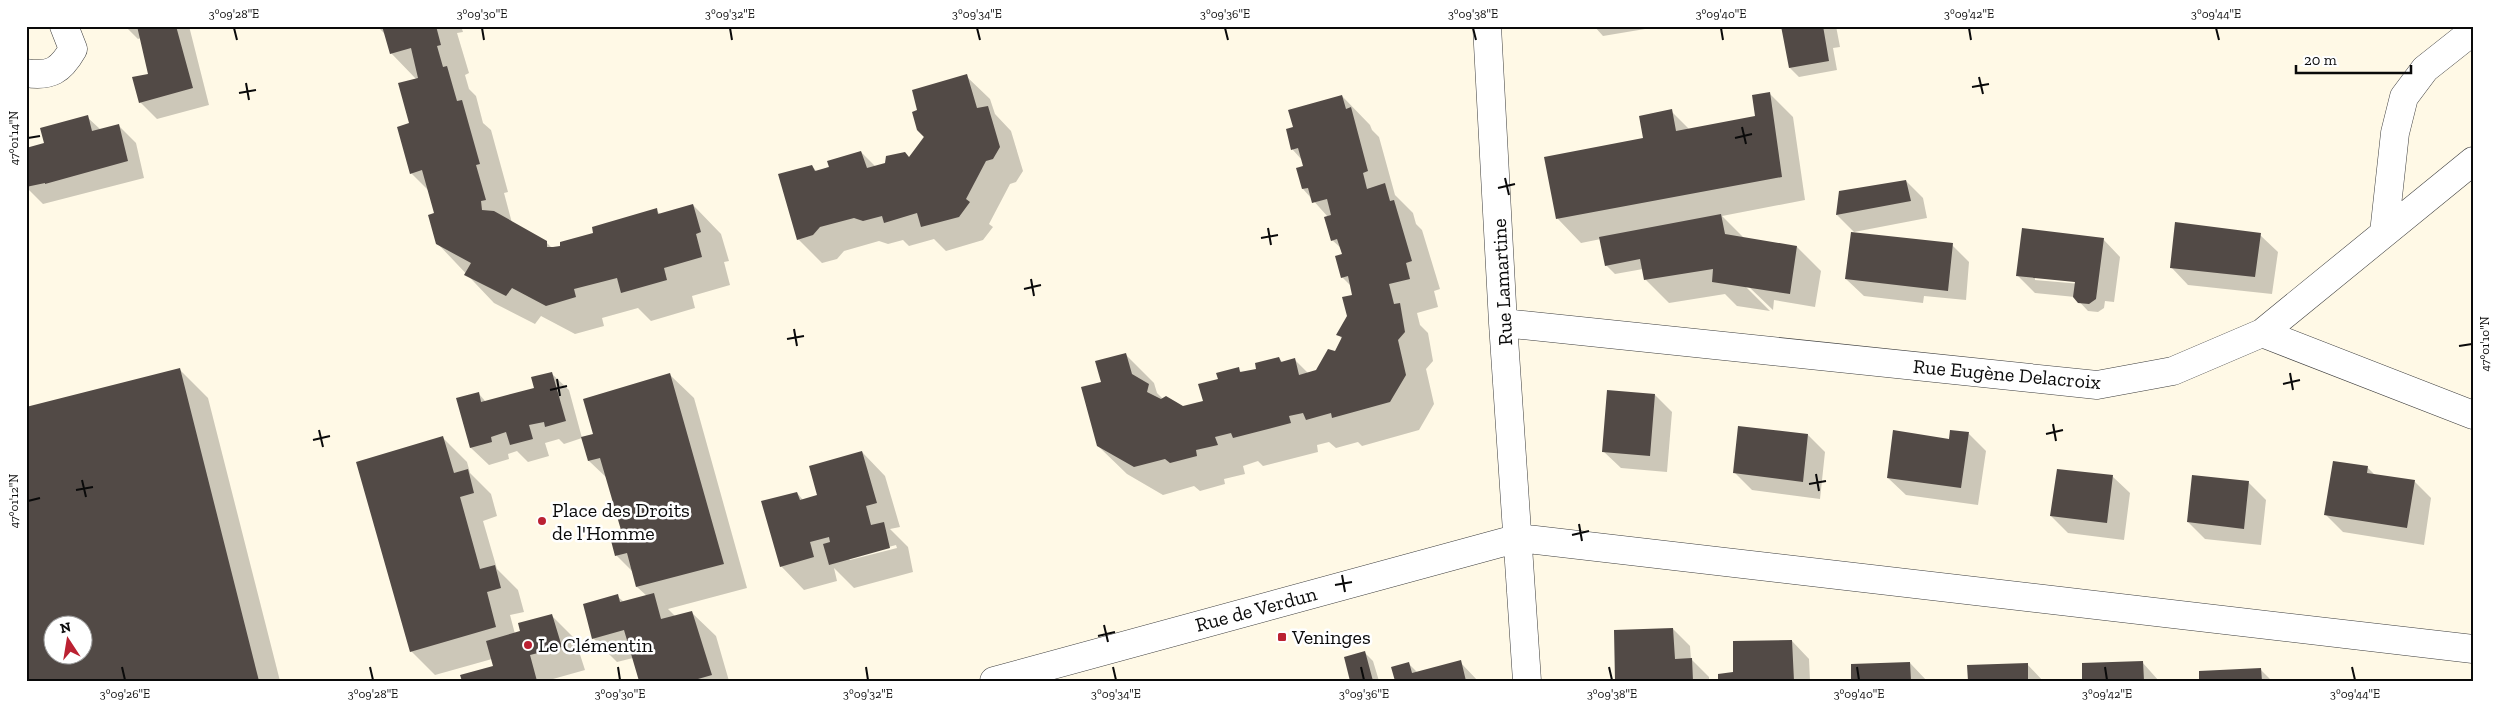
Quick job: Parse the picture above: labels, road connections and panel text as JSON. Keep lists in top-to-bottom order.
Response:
{
  "streets": {
    "street": ["Rue Lamartine", "Rue Eugène Delacroix", "Rue de Verdun"]
  },
  "crossings": [
    ["Rue Lamartine", "Rue Eugène Delacroix"],
    ["Rue Lamartine", "Rue de Verdun"]
  ],
  "places": {
    "other": ["Place des Droits de l'Homme", "Le Clémentin"],
    "transit": ["Veninges"]
  },
  "scale_bar": "20 m",
  "north": "top",
  "coordinates": [
    "3°09'28\"E",
    "3°09'30\"E",
    "3°09'32\"E",
    "3°09'34\"E",
    "3°09'36\"E",
    "3°09'38\"E",
    "3°09'40\"E",
    "3°09'42\"E",
    "3°09'44\"E",
    "47°01'14\"N",
    "47°01'10\"N",
    "47°01'12\"N",
    "3°09'26\"E"
  ]
}
